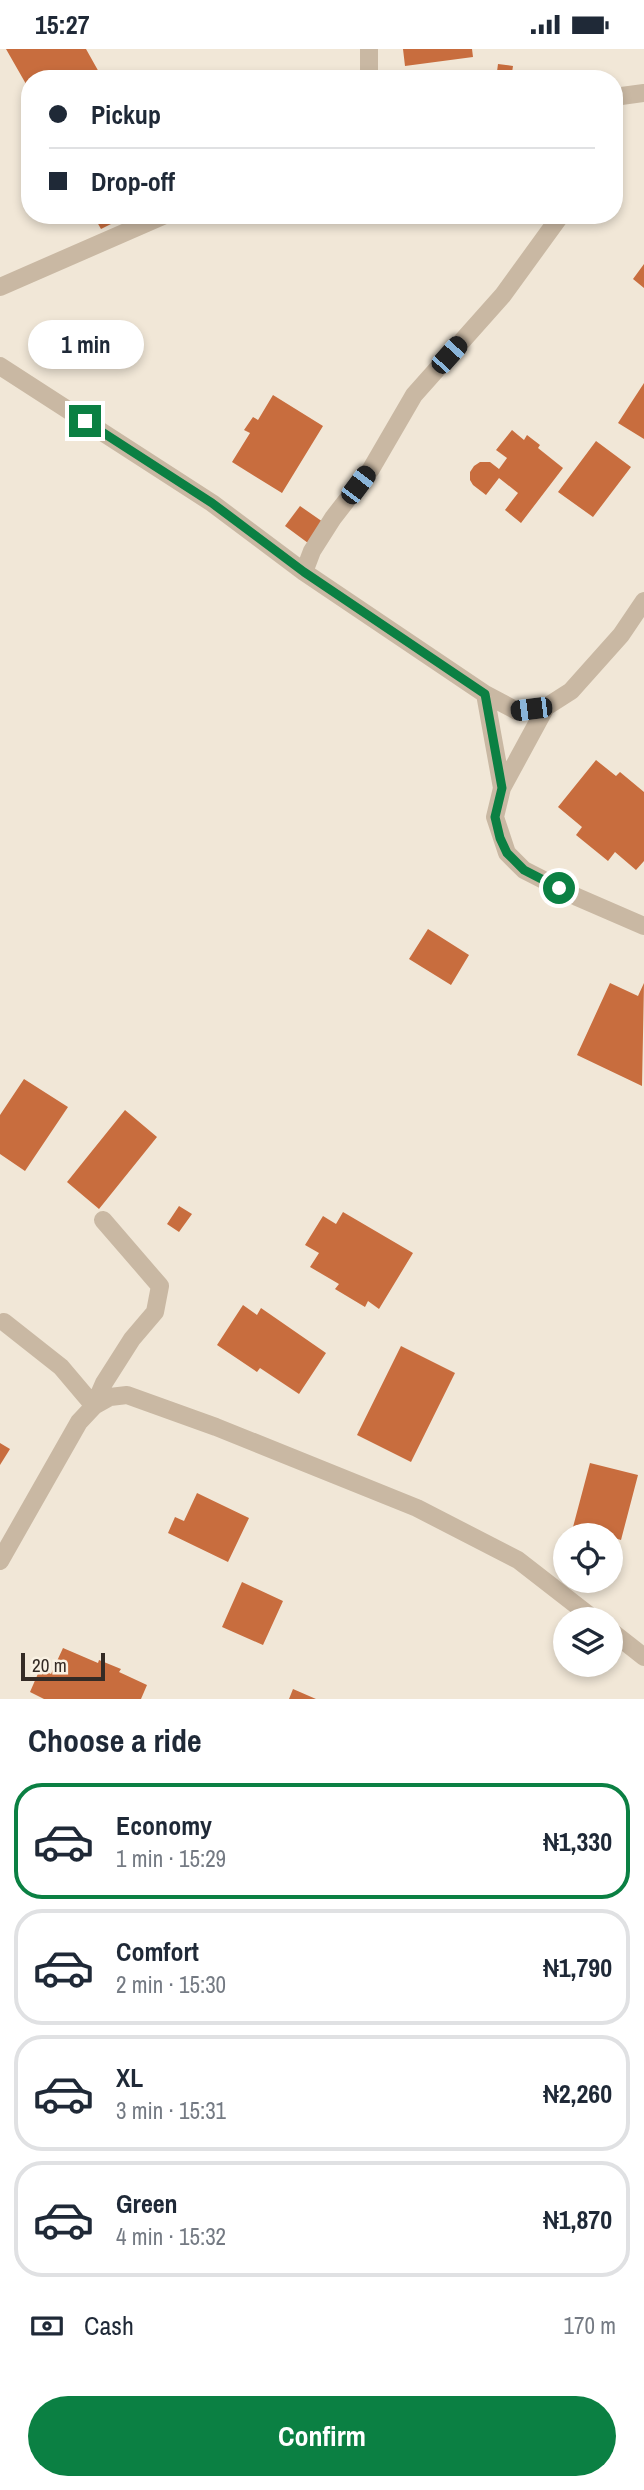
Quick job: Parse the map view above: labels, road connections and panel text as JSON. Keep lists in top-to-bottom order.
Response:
{
  "scale_bar": "20 m",
  "page": {
    "status": "15:27",
    "banner": ["Pickup", "Drop-off"],
    "bubble": "1 min",
    "scale": "20 m",
    "heading": "Choose a ride",
    "list": [
      {
        "name": "Economy",
        "note": "1 min · 15:29",
        "value": "₦1,330"
      },
      {
        "name": "Comfort",
        "note": "2 min · 15:30",
        "value": "₦1,790"
      },
      {
        "name": "XL",
        "note": "3 min · 15:31",
        "value": "₦2,260"
      },
      {
        "name": "Green",
        "note": "4 min · 15:32",
        "value": "₦1,870"
      }
    ],
    "pay": ["Cash", "170 m"],
    "buttons": "Confirm"
  }
}
